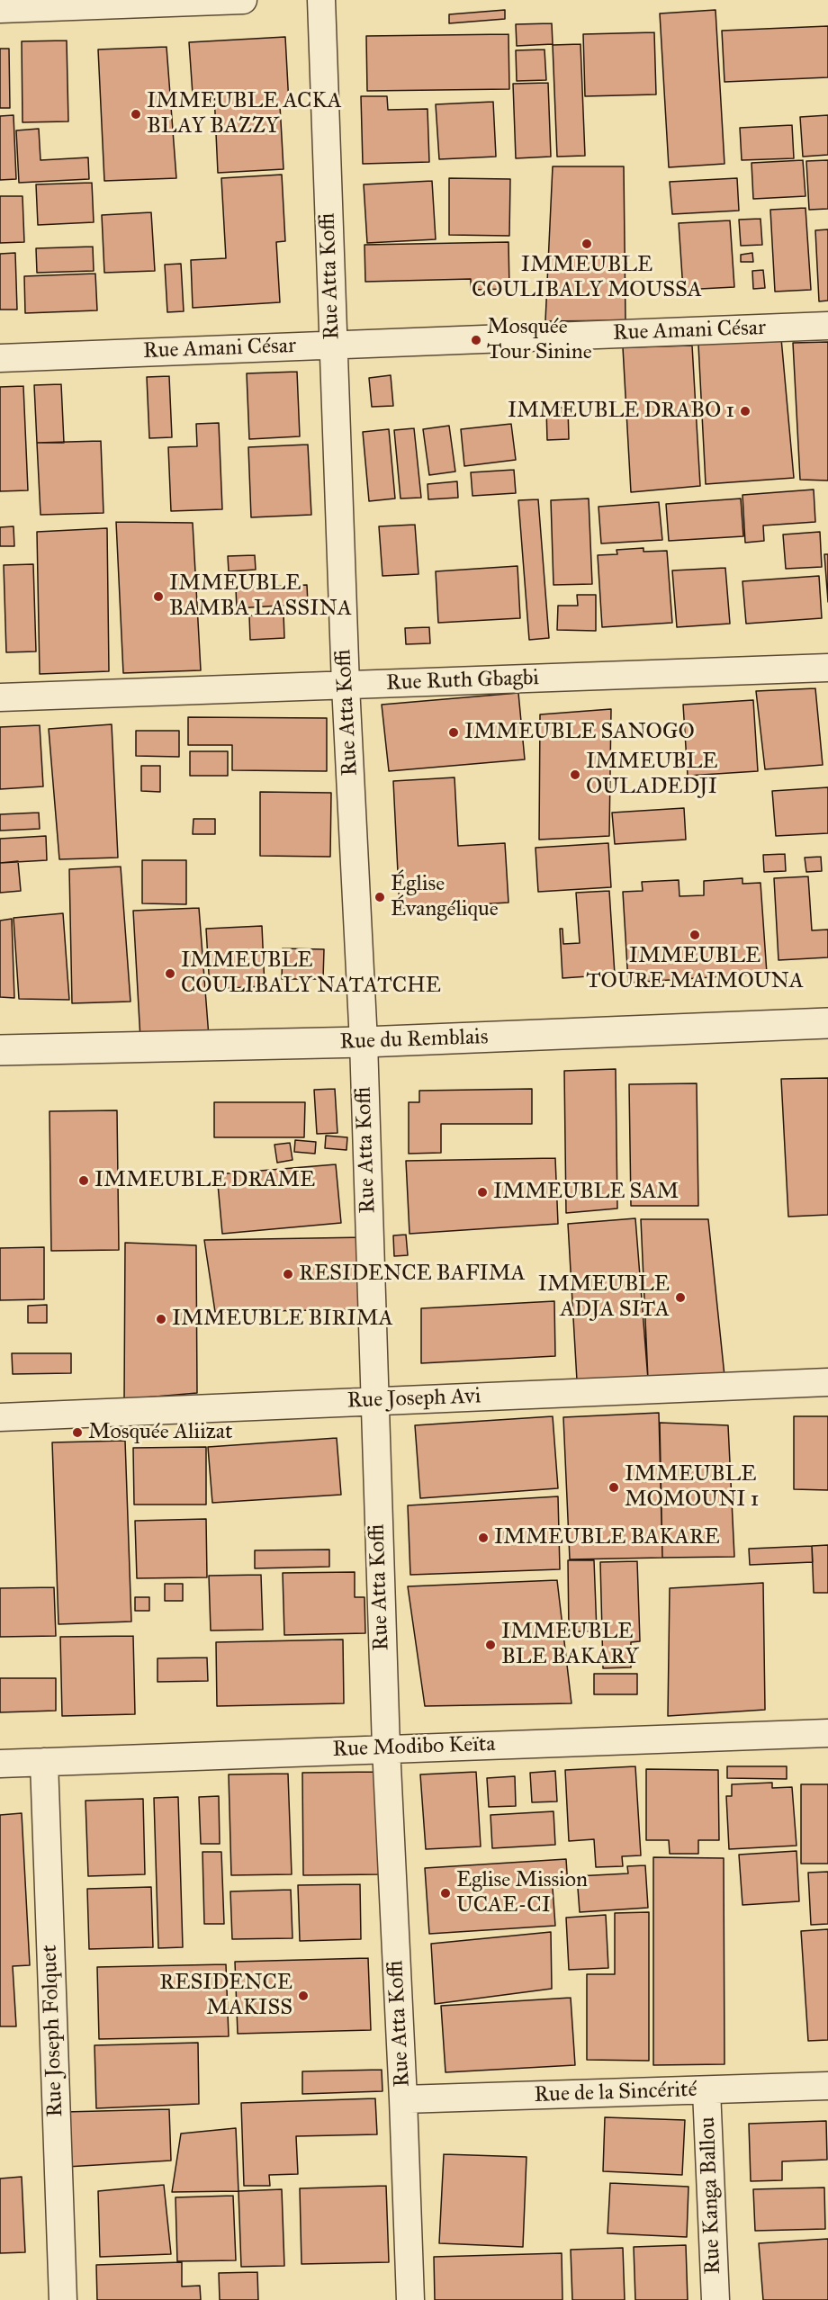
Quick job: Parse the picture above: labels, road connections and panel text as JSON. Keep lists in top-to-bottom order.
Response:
{
  "streets": {
    "street": [
      "Rue Atta Koffi",
      "Rue Amani César",
      "Rue Ruth Gbagbi",
      "Rue du Remblais",
      "Rue Joseph Avi",
      "Rue Modibo Keïta",
      "Rue Joseph Folquet",
      "Rue de la Sincérité",
      "Rue Kanga Ballou"
    ]
  },
  "crossings": [
    ["Rue Atta Koffi", "Rue Amani César"],
    ["Rue Atta Koffi", "Rue Ruth Gbagbi"],
    ["Rue Atta Koffi", "Rue du Remblais"],
    ["Rue Atta Koffi", "Rue Joseph Avi"],
    ["Rue Atta Koffi", "Rue Modibo Keïta"],
    ["Rue Atta Koffi", "Rue de la Sincérité"],
    ["Rue Modibo Keïta", "Rue Joseph Folquet"],
    ["Rue de la Sincérité", "Rue Kanga Ballou"]
  ],
  "places": [
    "IMMEUBLE ACKA BLAY BAZZY",
    "IMMEUBLE COULIBALY MOUSSA",
    "Mosquée Tour Sinine",
    "IMMEUBLE DRABO 1",
    "IMMEUBLE BAMBA LASSINA",
    "IMMEUBLE SANOGO",
    "IMMEUBLE OULADEDJI",
    "Église Évangélique",
    "IMMEUBLE TOURE MAIMOUNA",
    "IMMEUBLE COULIBALY NATATCHE",
    "IMMEUBLE DRAME",
    "IMMEUBLE SAM",
    "RESIDENCE BAFIMA",
    "IMMEUBLE ADJA SITA",
    "IMMEUBLE BIRIMA",
    "Mosquée Aliizat",
    "IMMEUBLE MOMOUNI 1",
    "IMMEUBLE BAKARE",
    "IMMEUBLE BLE BAKARY",
    "Eglise Mission UCAE-CI",
    "RESIDENCE MAKISS"
  ]
}
